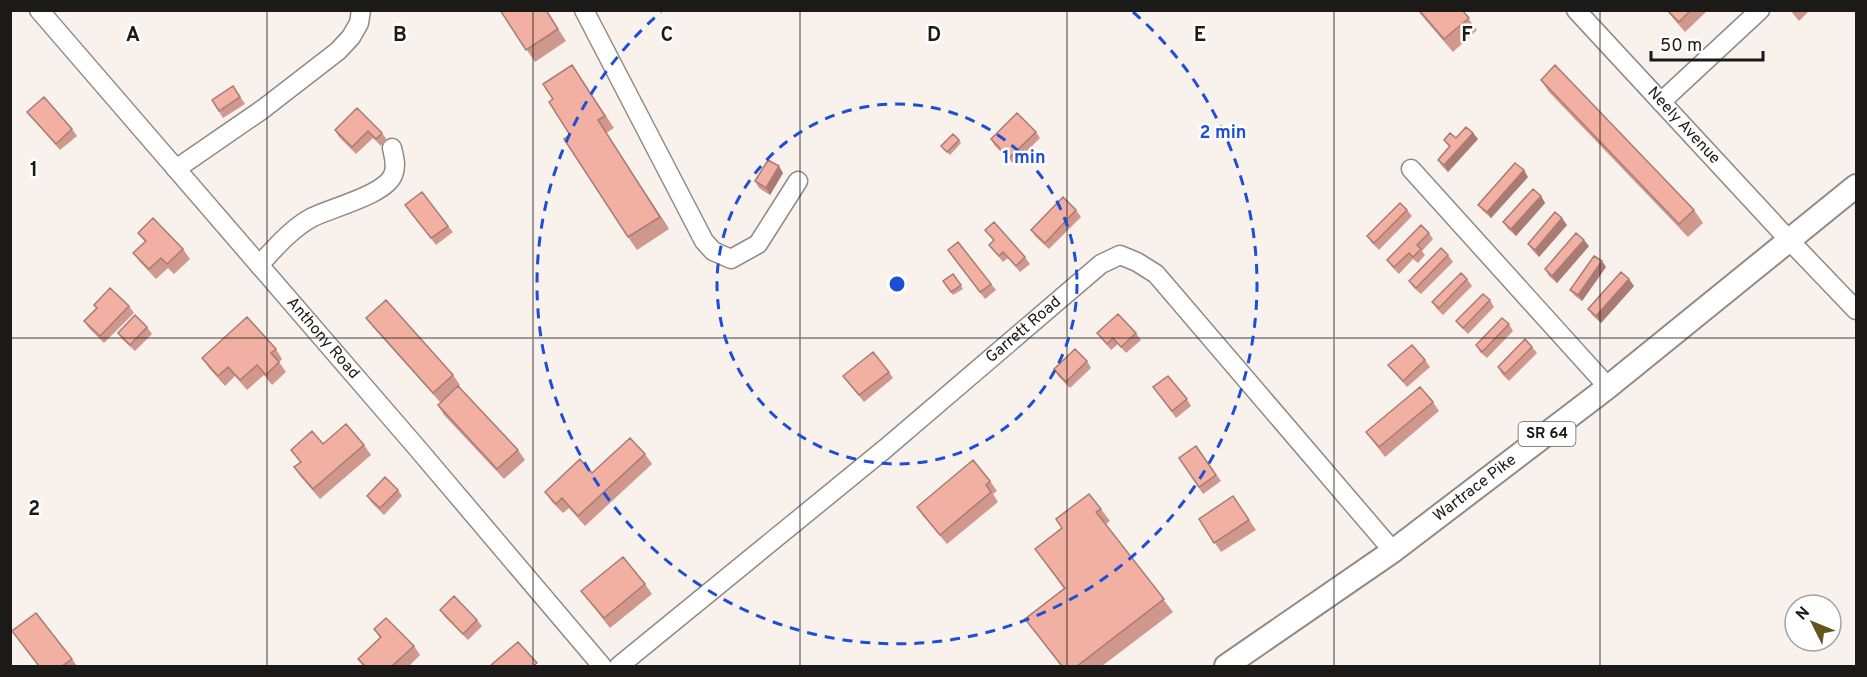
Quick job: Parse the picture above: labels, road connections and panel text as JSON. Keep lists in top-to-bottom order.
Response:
{
  "streets": {
    "main road": ["SR 64", "Wartrace Pike"],
    "street": ["Neely Avenue", "Garrett Road", "Anthony Road"]
  },
  "crossings": [
    ["Neely Avenue", "Wartrace Pike"],
    ["Garrett Road", "Wartrace Pike"]
  ],
  "scale_bar": "50 m",
  "north": "top left",
  "grid": {
    "columns": [
      "A",
      "B",
      "C",
      "D",
      "E",
      "F"
    ],
    "rows": ["1", "2"]
  },
  "rings": ["2 min", "1 min"]
}
